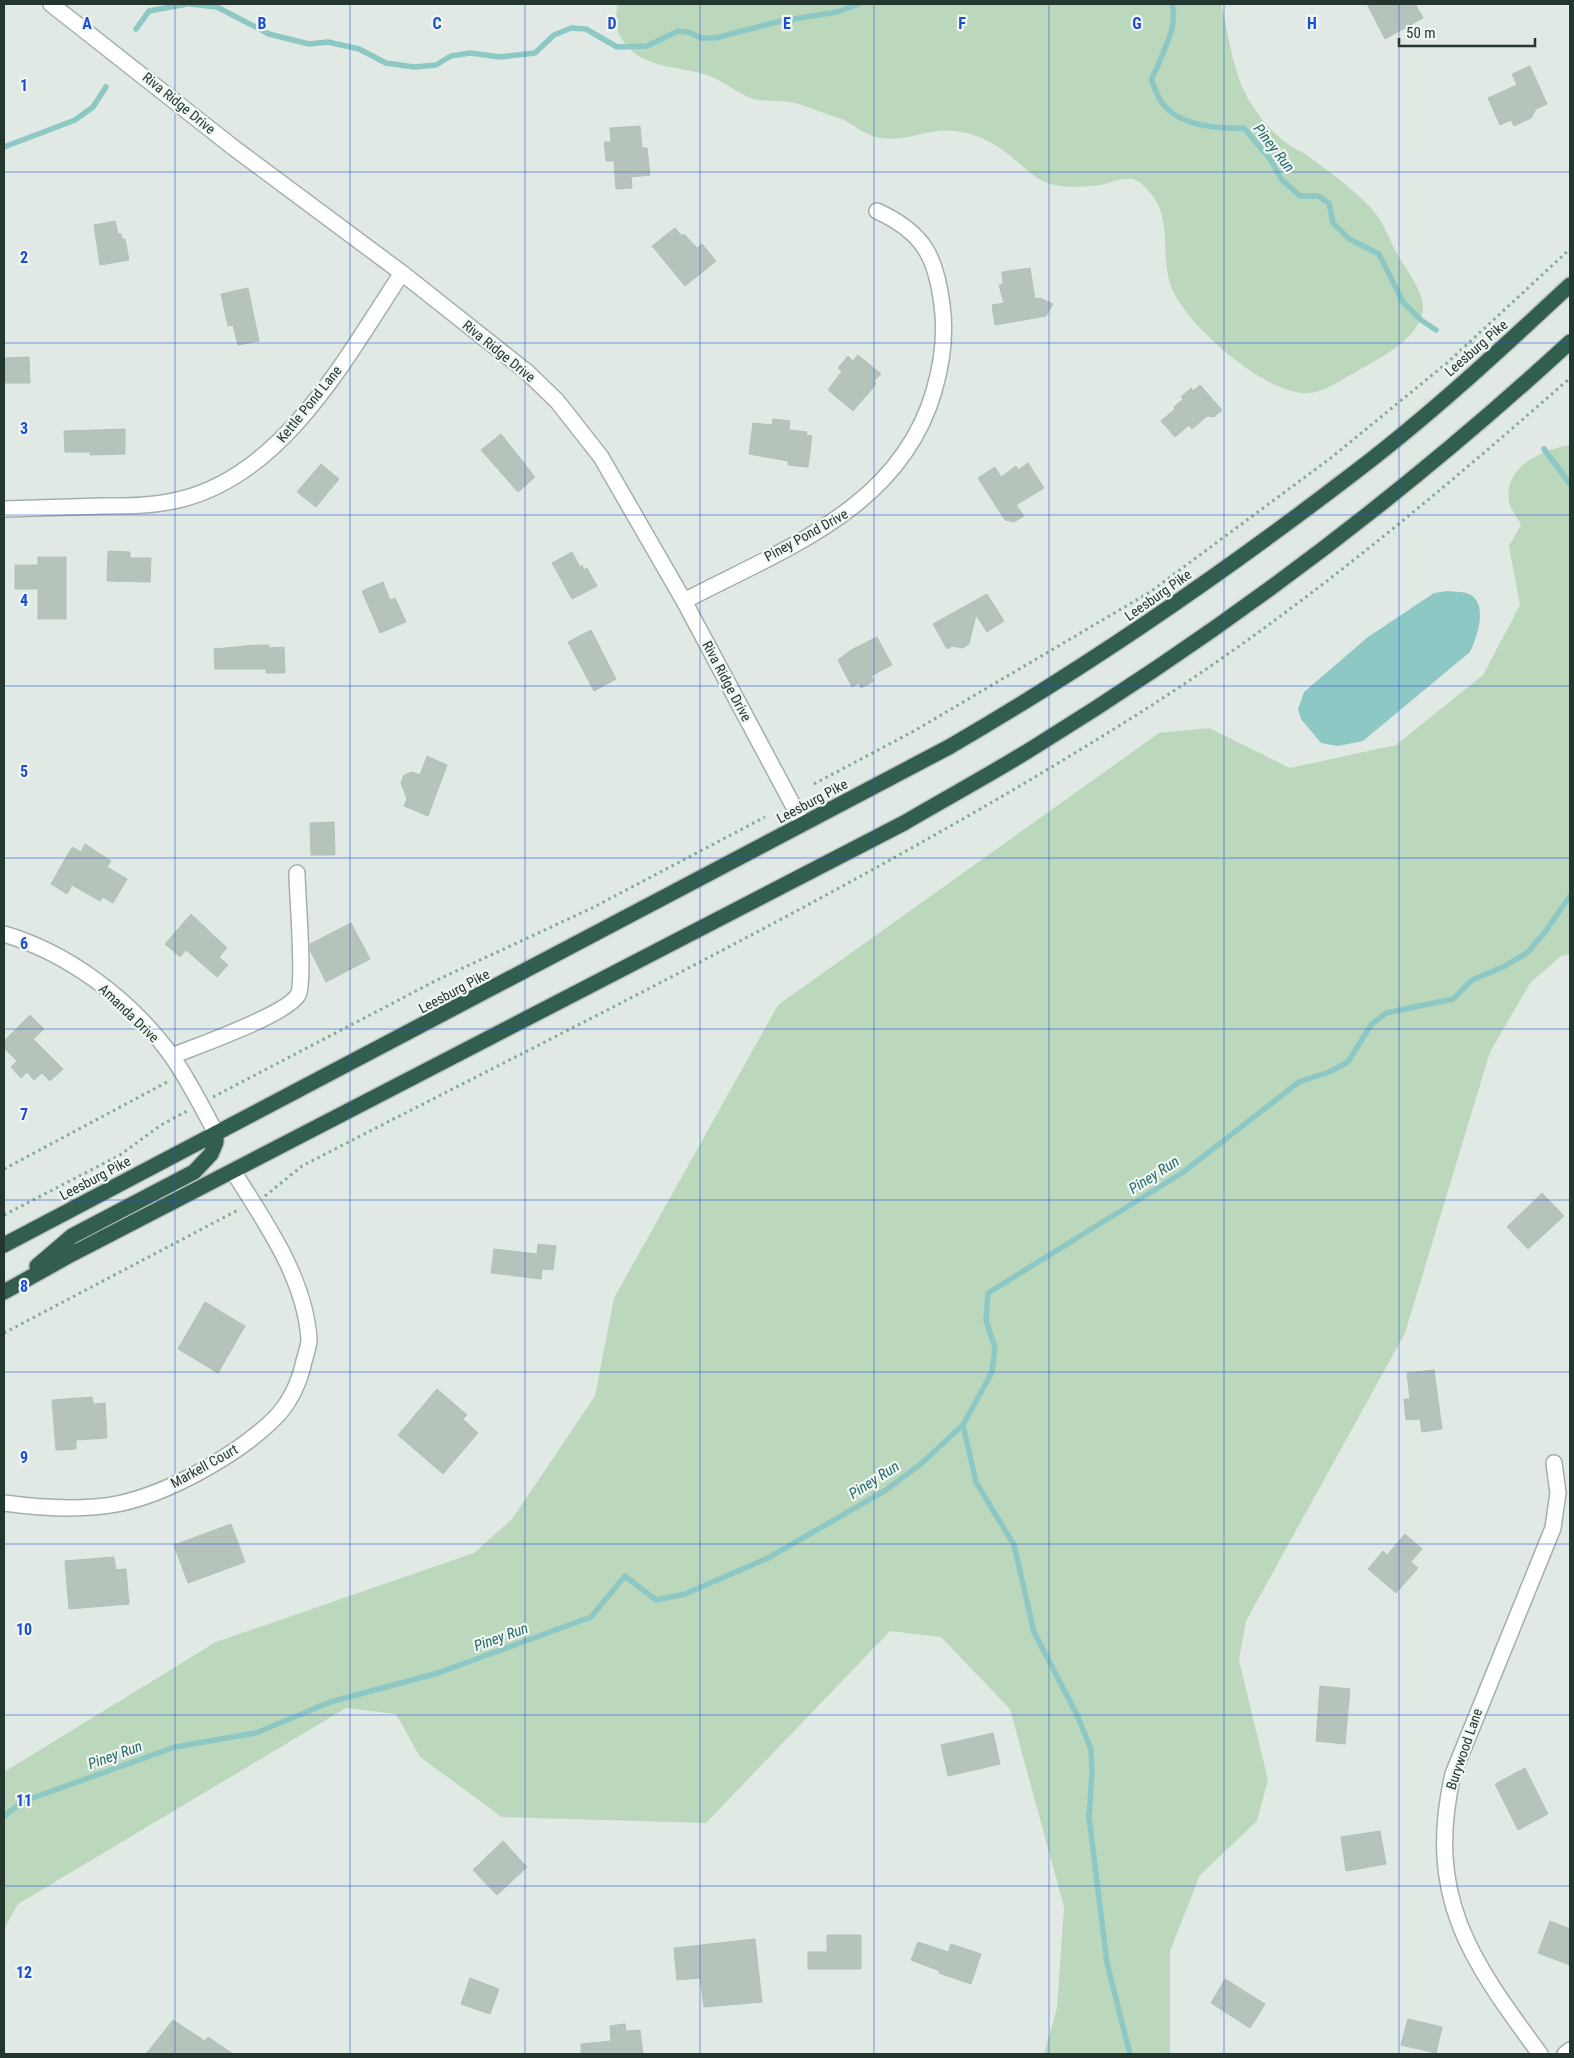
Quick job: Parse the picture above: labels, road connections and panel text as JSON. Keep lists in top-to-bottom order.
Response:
{
  "streets": {
    "highway": ["Leesburg Pike"],
    "street": [
      "Riva Ridge Drive",
      "Kettle Pond Lane",
      "Piney Pond Drive",
      "Amanda Drive",
      "Markell Court",
      "Burywood Lane"
    ]
  },
  "crossings": [
    ["Riva Ridge Drive", "Leesburg Pike"],
    ["Riva Ridge Drive", "Kettle Pond Lane"],
    ["Riva Ridge Drive", "Piney Pond Drive"],
    ["Leesburg Pike", "Amanda Drive"]
  ],
  "water": ["Piney Run"],
  "scale_bar": "50 m",
  "grid": {
    "columns": [
      "A",
      "B",
      "C",
      "D",
      "E",
      "F",
      "G",
      "H"
    ],
    "rows": [
      "1",
      "2",
      "3",
      "4",
      "5",
      "6",
      "7",
      "8",
      "9",
      "10",
      "11",
      "12"
    ]
  }
}
